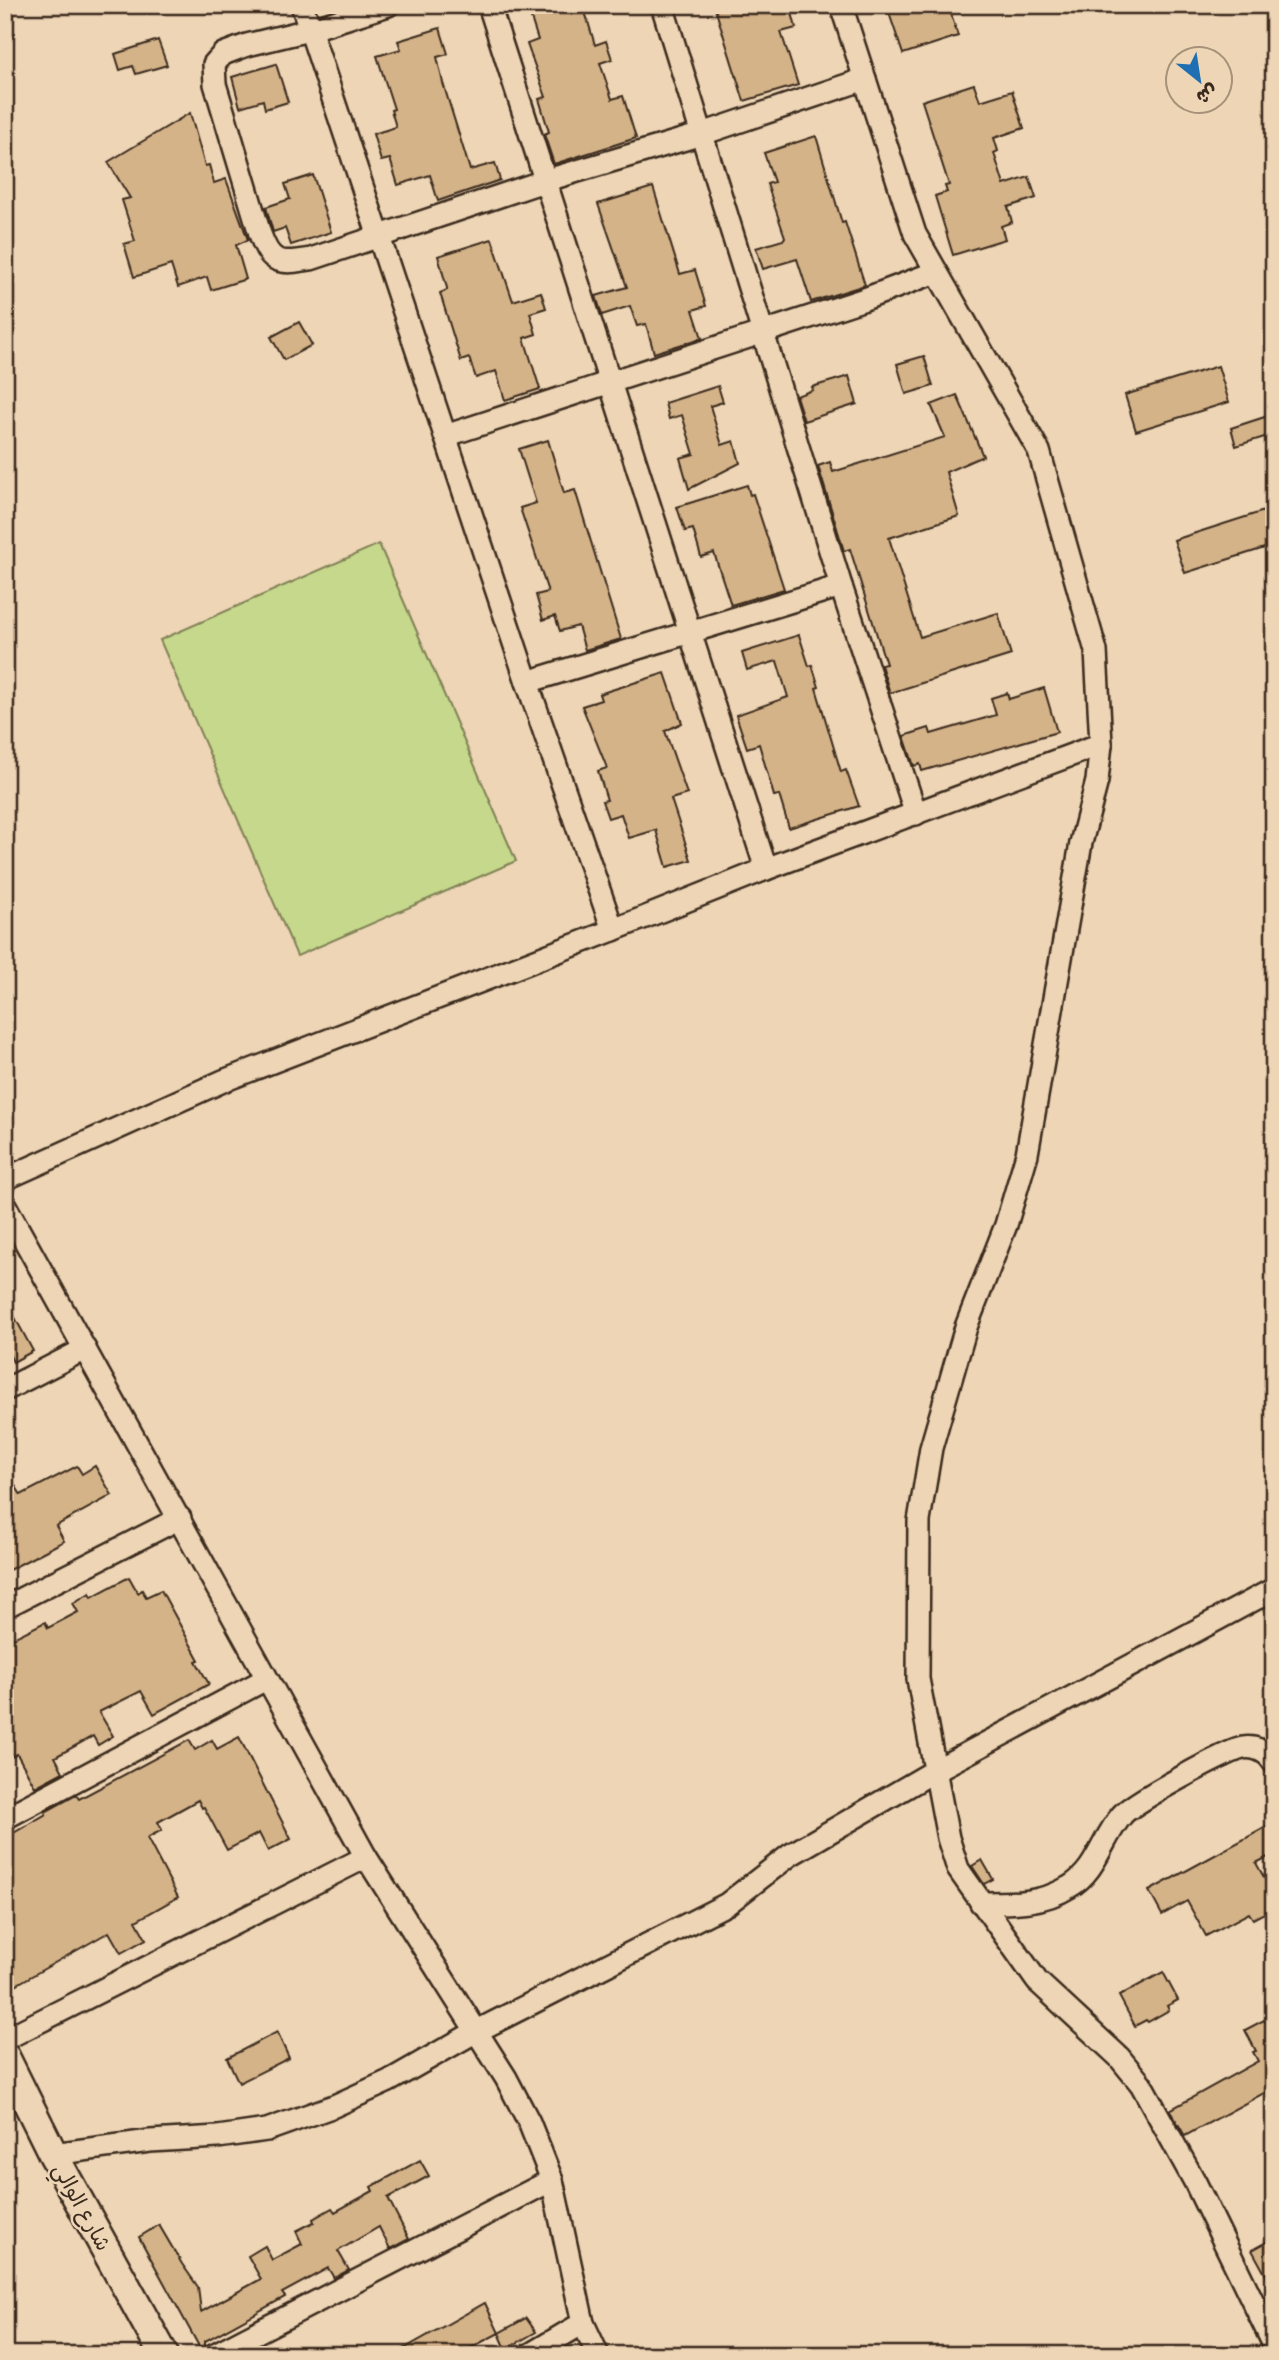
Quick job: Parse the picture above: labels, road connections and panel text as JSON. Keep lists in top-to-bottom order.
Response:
{
  "streets": {
    "main road": ["شارع الوالي"]
  },
  "north": "bottom right"
}
